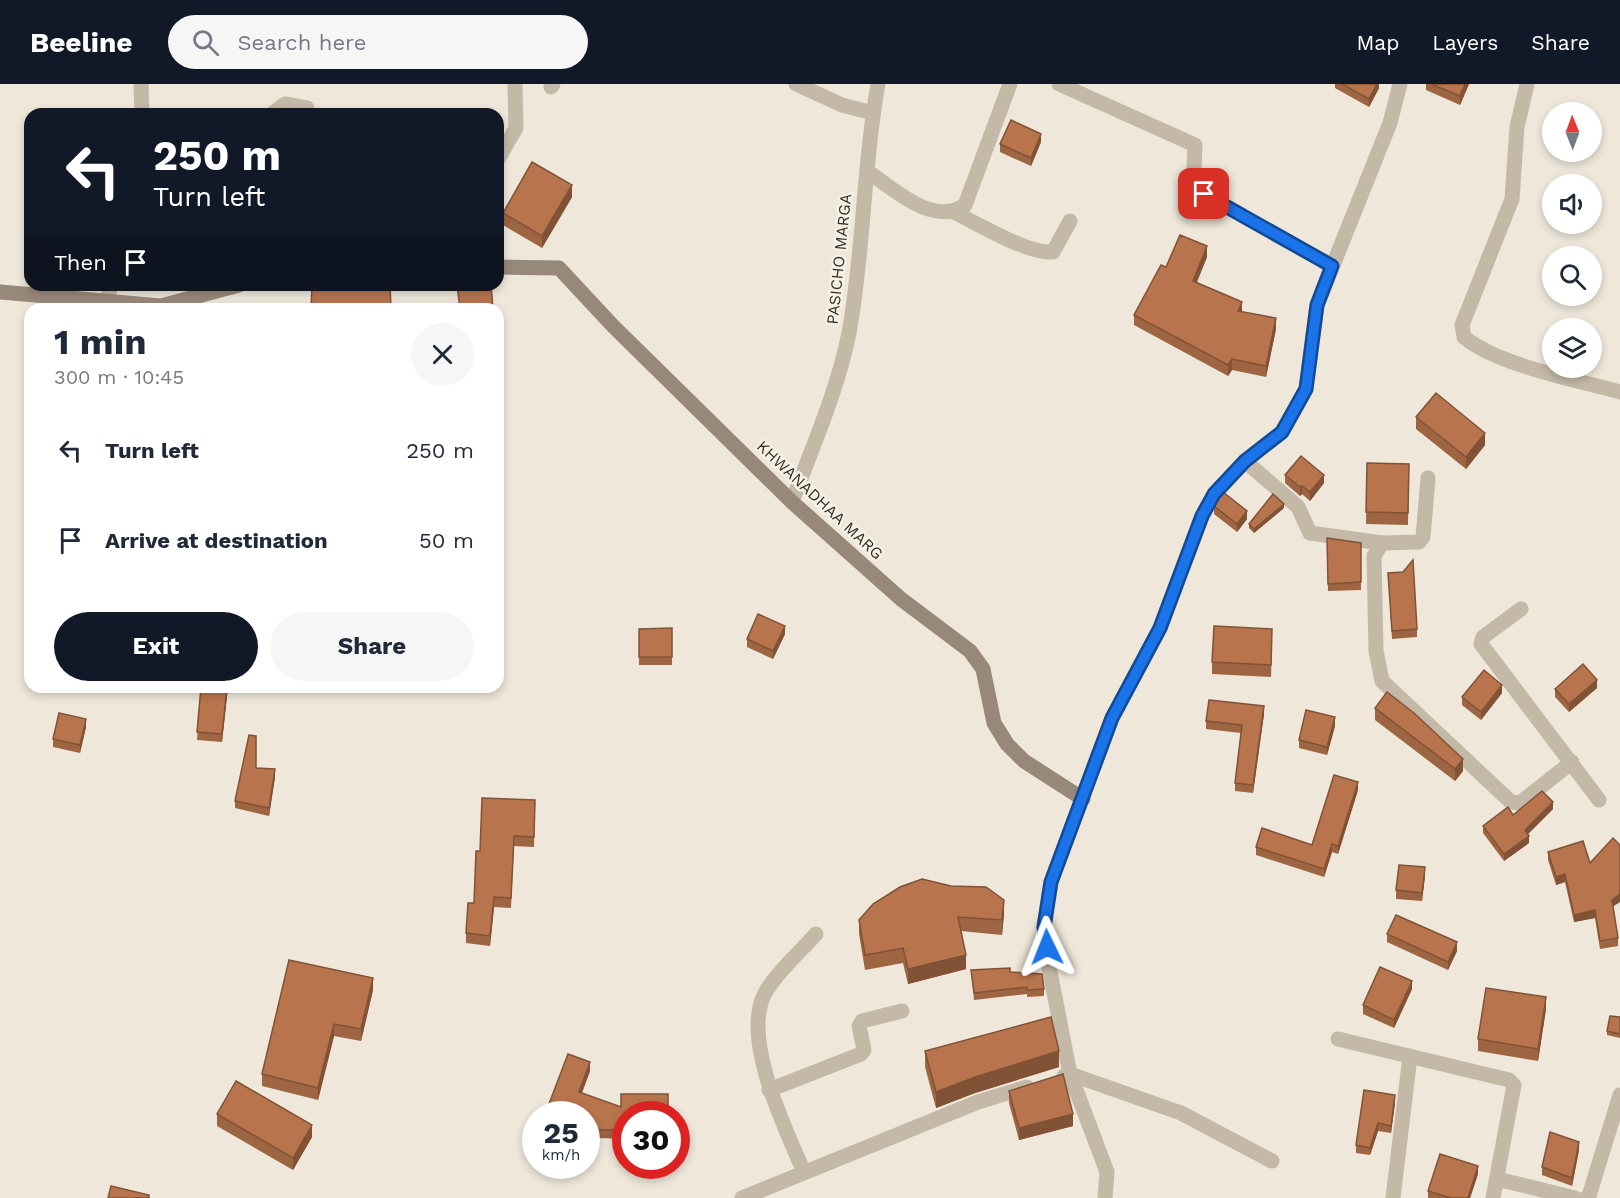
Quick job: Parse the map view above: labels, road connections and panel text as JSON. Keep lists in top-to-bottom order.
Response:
{
  "streets": {
    "street": ["PASICHO MARGA", "KHWANADHAA MARG"]
  },
  "crossings": [
    ["PASICHO MARGA", "KHWANADHAA MARG"]
  ],
  "north": "top",
  "page": {
    "header": "Beeline",
    "search": "Search here",
    "nav": ["Map", "Layers", "Share"],
    "turn": ["250 m", "Turn left"],
    "then": "Then",
    "heading": ["1 min", "300 m · 10:45"],
    "list": [
      {
        "name": "Turn left",
        "value": "250 m"
      },
      {
        "name": "Arrive at destination",
        "value": "50 m"
      }
    ],
    "buttons": ["Exit", "Share"],
    "speed": "25 km/h",
    "limit": "30"
  }
}
